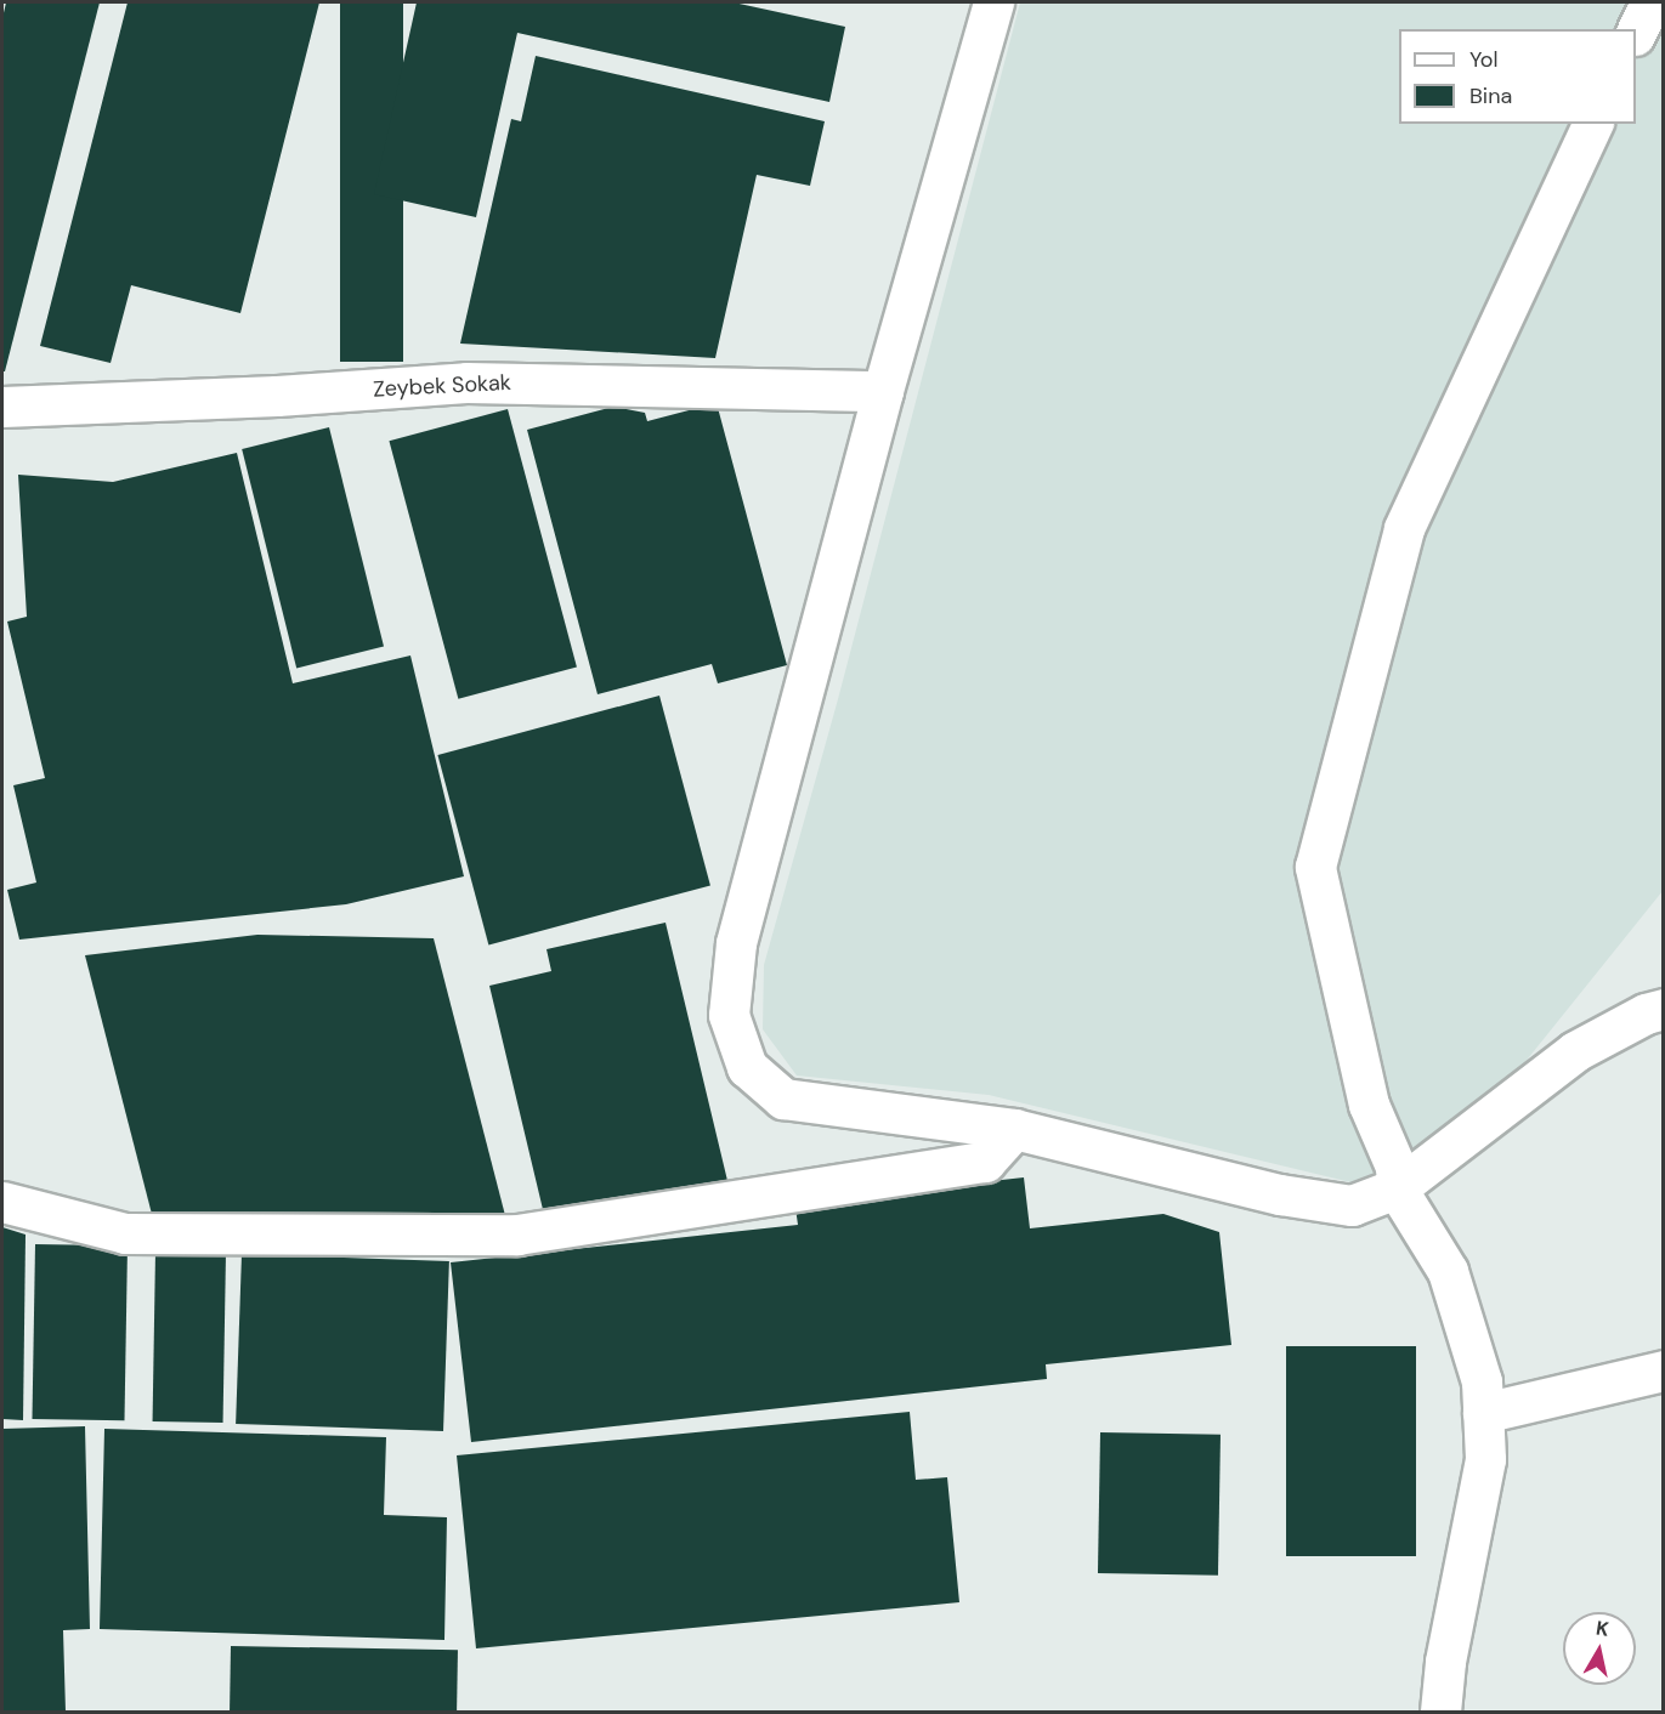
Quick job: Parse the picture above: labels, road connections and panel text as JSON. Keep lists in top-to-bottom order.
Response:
{
  "streets": {
    "street": ["Zeybek Sokak"]
  },
  "legend": ["Yol", "Bina"],
  "north": "top"
}
